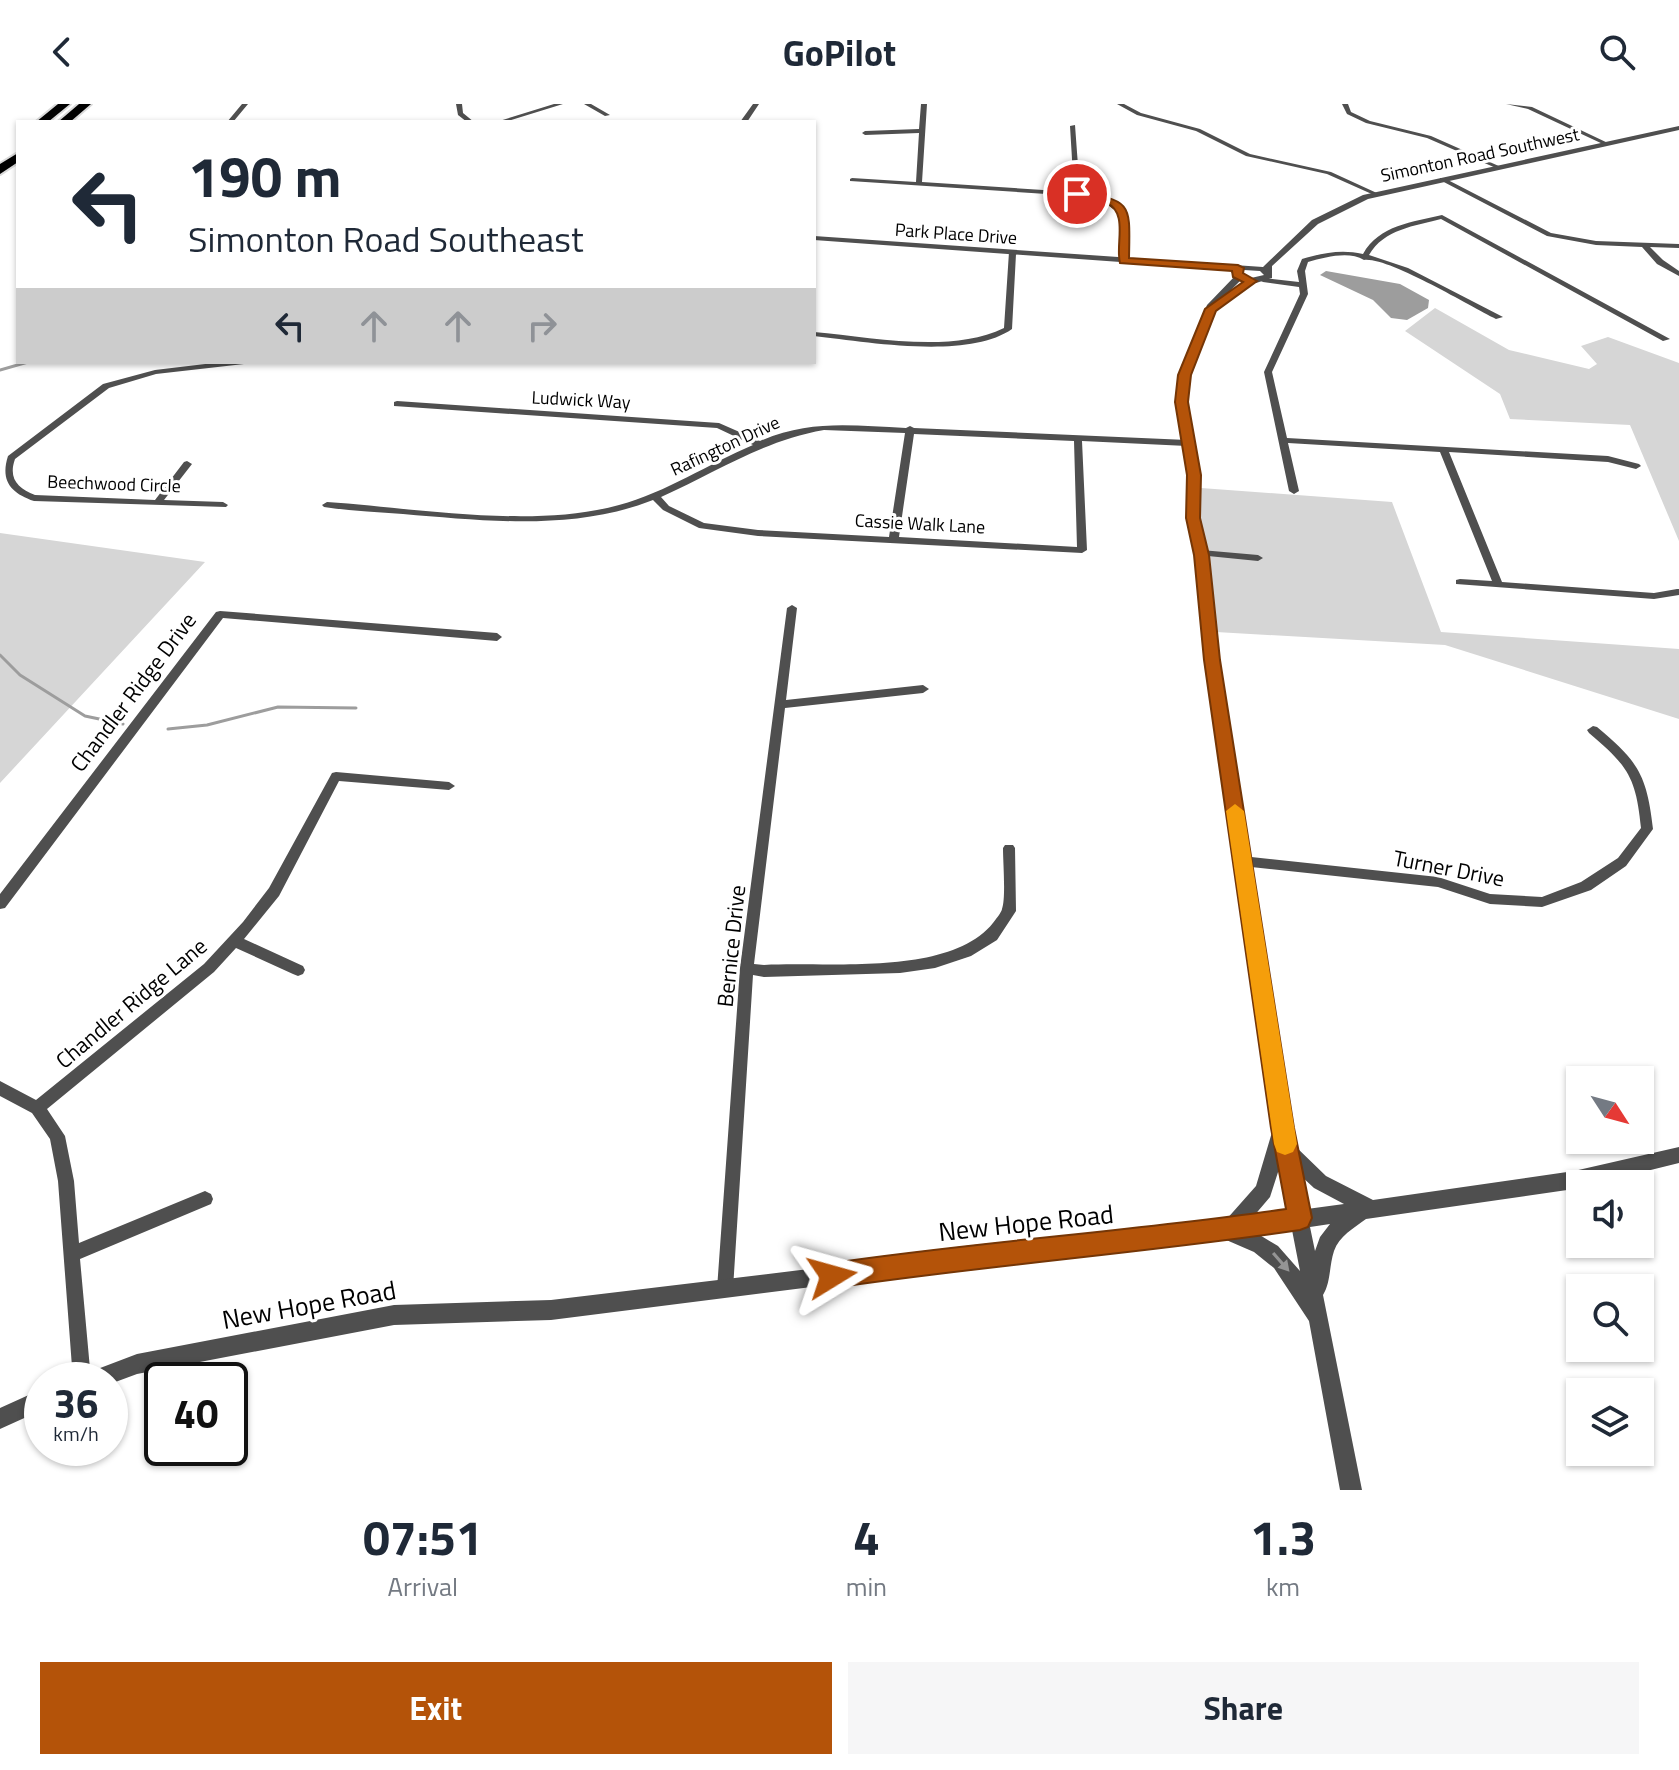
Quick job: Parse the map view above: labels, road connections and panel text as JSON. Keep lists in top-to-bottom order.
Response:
{
  "streets": {
    "street": [
      "Simonton Road Southwest",
      "Park Place Drive",
      "Ludwick Way",
      "Rafington Drive",
      "Beechwood Circle",
      "Cassie Walk Lane",
      "Chandler Ridge Drive",
      "Turner Drive",
      "Bernice Drive",
      "Chandler Ridge Lane",
      "New Hope Road"
    ]
  },
  "crossings": [
    ["Ludwick Way", "Rafington Drive"],
    ["Rafington Drive", "Cassie Walk Lane"],
    ["Bernice Drive", "New Hope Road"]
  ],
  "north": "bottom right",
  "page": {
    "header": "GoPilot",
    "turn": ["190 m", "Simonton Road Southeast"],
    "speed": "36 km/h",
    "limit": "40",
    "eta": [
      "07:51",
      "Arrival",
      "4",
      "min",
      "1.3",
      "km"
    ],
    "buttons": ["Exit", "Share"]
  }
}
